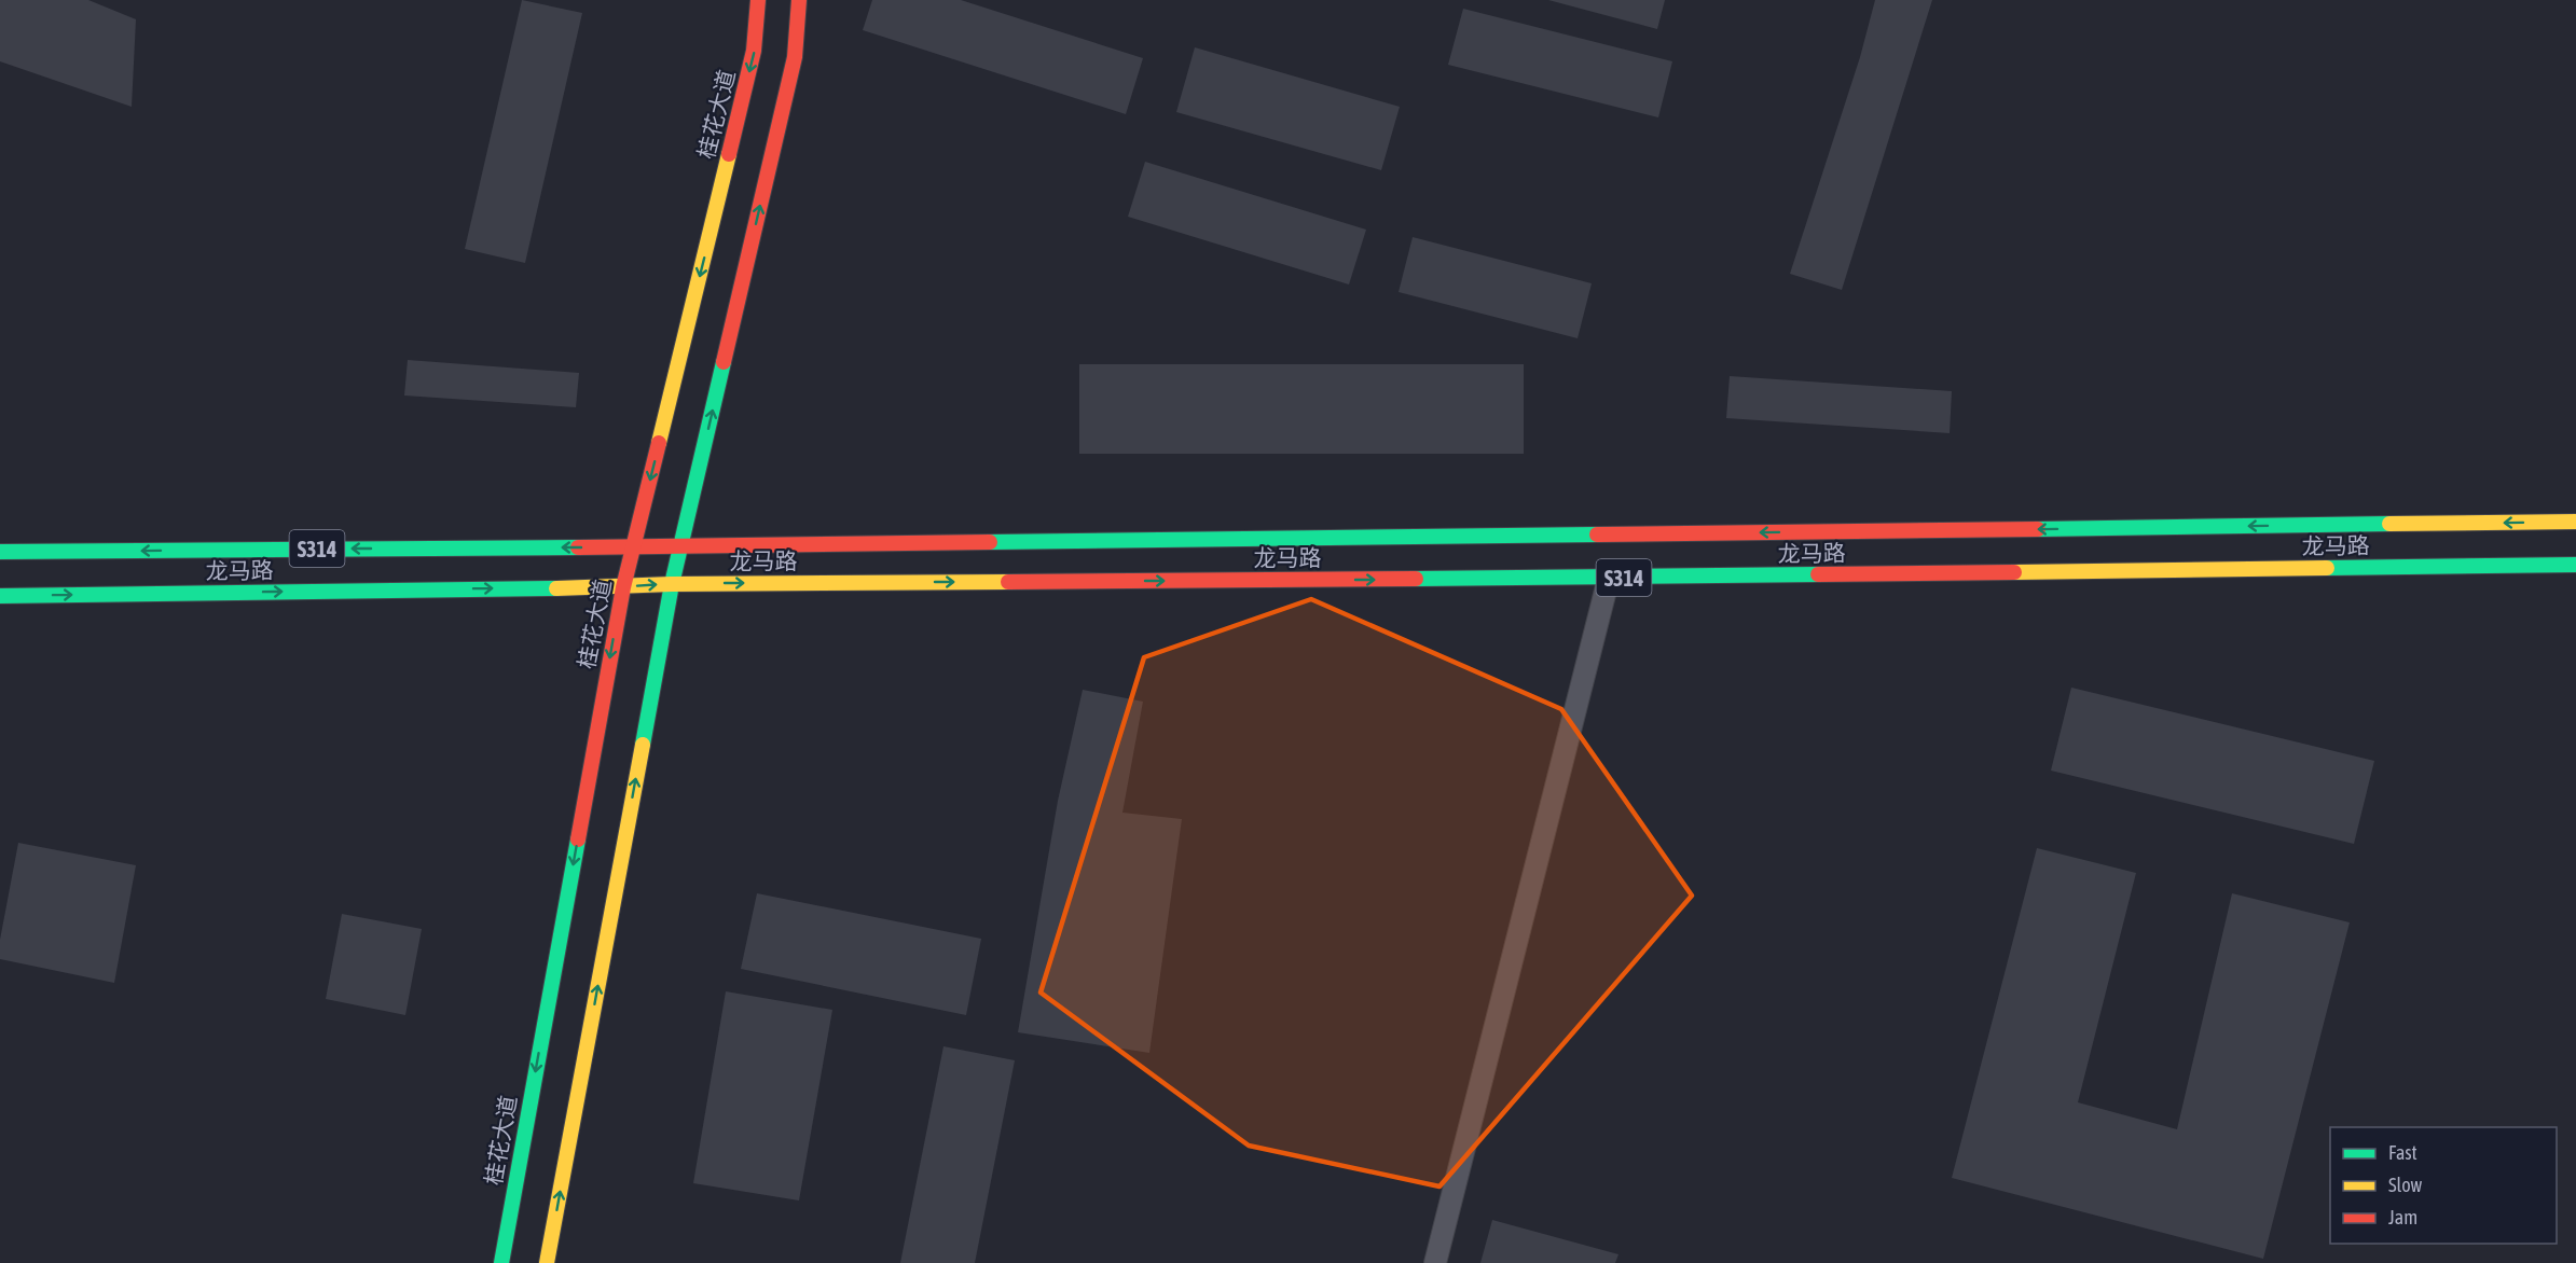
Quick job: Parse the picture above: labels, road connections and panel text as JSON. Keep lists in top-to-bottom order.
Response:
{
  "streets": {
    "main road": ["桂花大道", "龙马路", "S314"]
  },
  "crossings": [
    ["桂花大道", "龙马路"]
  ],
  "legend": ["Fast", "Slow", "Jam"]
}
